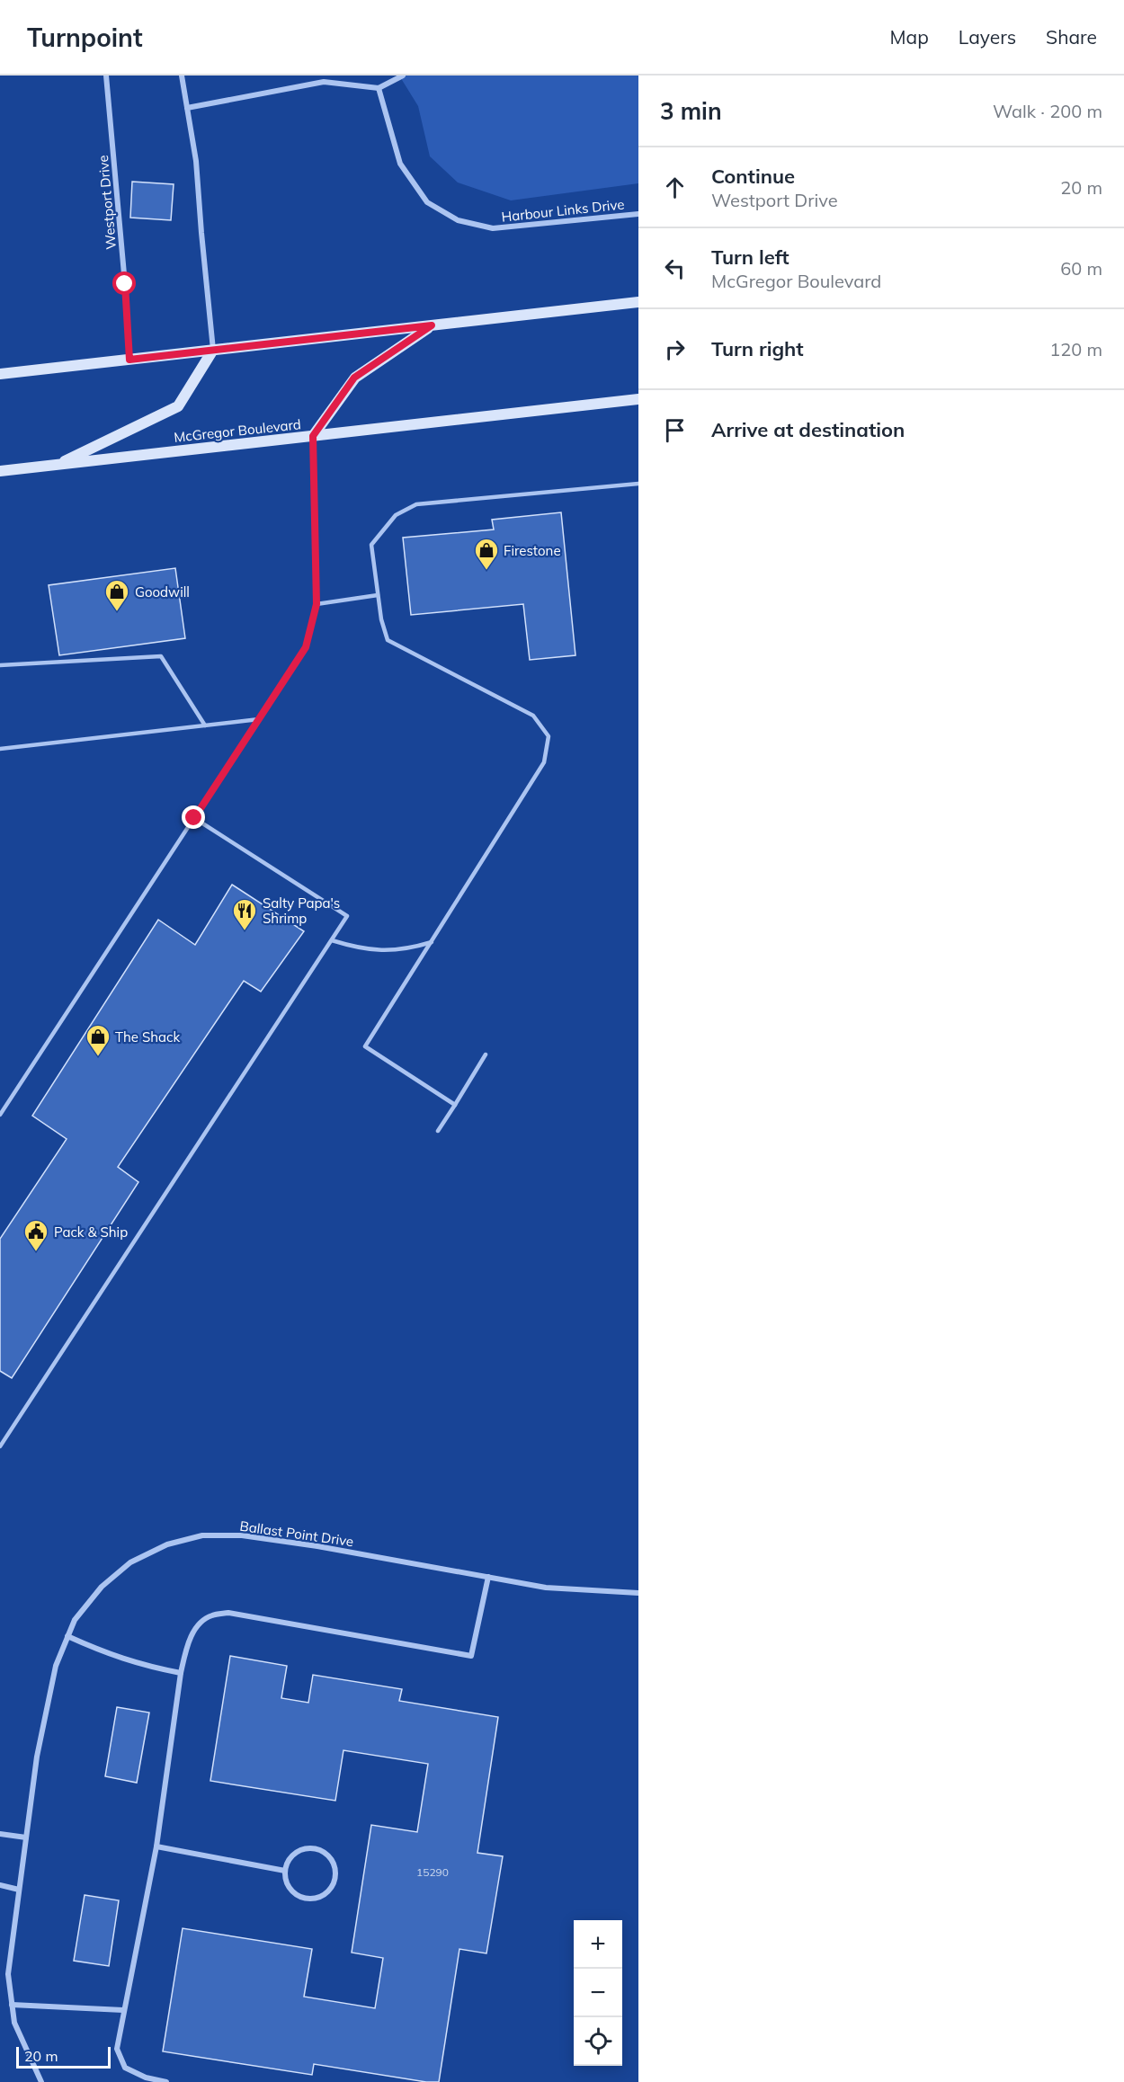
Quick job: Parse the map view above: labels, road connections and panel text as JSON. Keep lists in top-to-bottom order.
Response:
{
  "streets": {
    "main road": ["McGregor Boulevard"],
    "street": ["Westport Drive", "Harbour Links Drive", "Ballast Point Drive"]
  },
  "places": {
    "shop": ["Firestone", "Goodwill", "The Shack"],
    "restaurant": ["Salty Papa's Shrimp"],
    "public building": ["Pack & Ship"]
  },
  "house_numbers": ["15290"],
  "scale_bar": "20 m",
  "page": {
    "header": "Turnpoint",
    "nav": ["Map", "Layers", "Share"],
    "heading": ["3 min", "Walk · 200 m"],
    "list": [
      ["Continue", "Westport Drive", "20 m"],
      ["Turn left", "McGregor Boulevard", "60 m"],
      ["Turn right", "120 m"],
      "Arrive at destination"
    ],
    "map_buttons": ["+", "−"],
    "scale": "20 m"
  }
}
